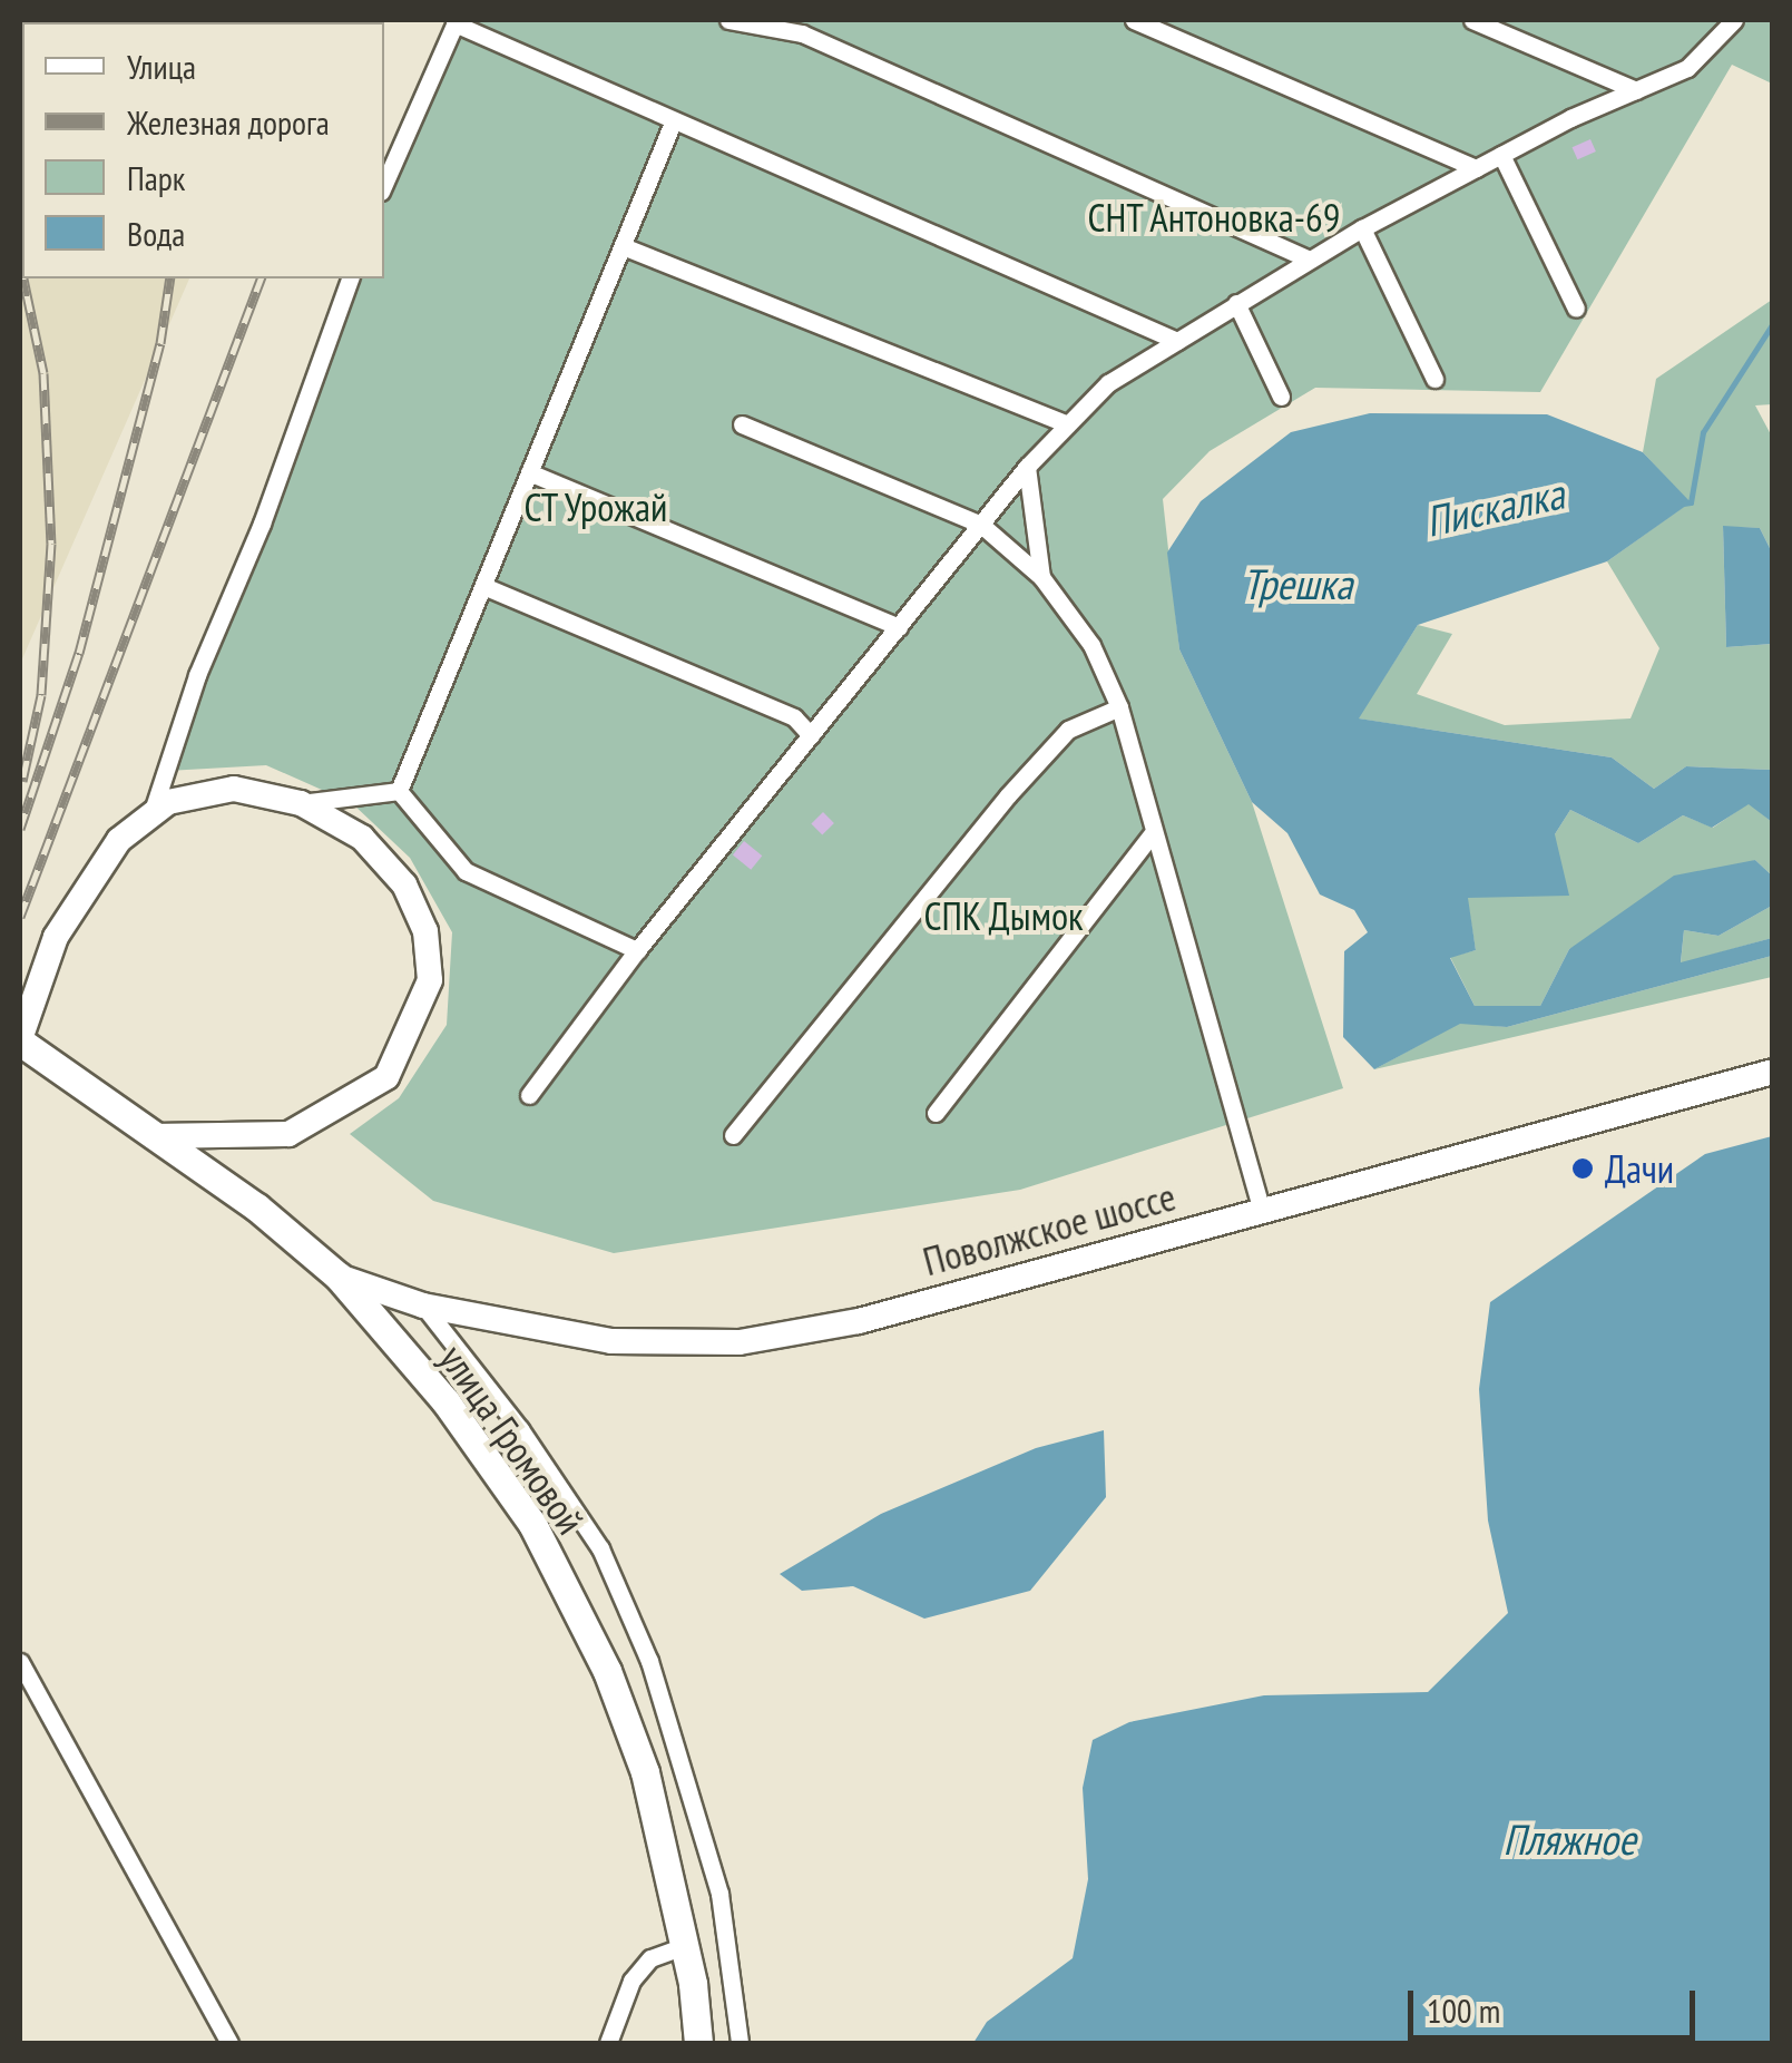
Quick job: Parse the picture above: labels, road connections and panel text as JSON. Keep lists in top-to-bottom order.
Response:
{
  "streets": {
    "main road": ["Поволжское шоссе", "улица Громовой"]
  },
  "crossings": [
    ["Поволжское шоссе", "улица Громовой"]
  ],
  "water": ["Пискалка", "Трешка", "Пляжное"],
  "parks": ["СНТ Антоновка-69", "СТ Урожай", "СПК Дымок"],
  "places": ["Дачи"],
  "legend": [
    "Улица",
    "Железная дорога",
    "Парк",
    "Вода"
  ],
  "scale_bar": "100 m"
}
